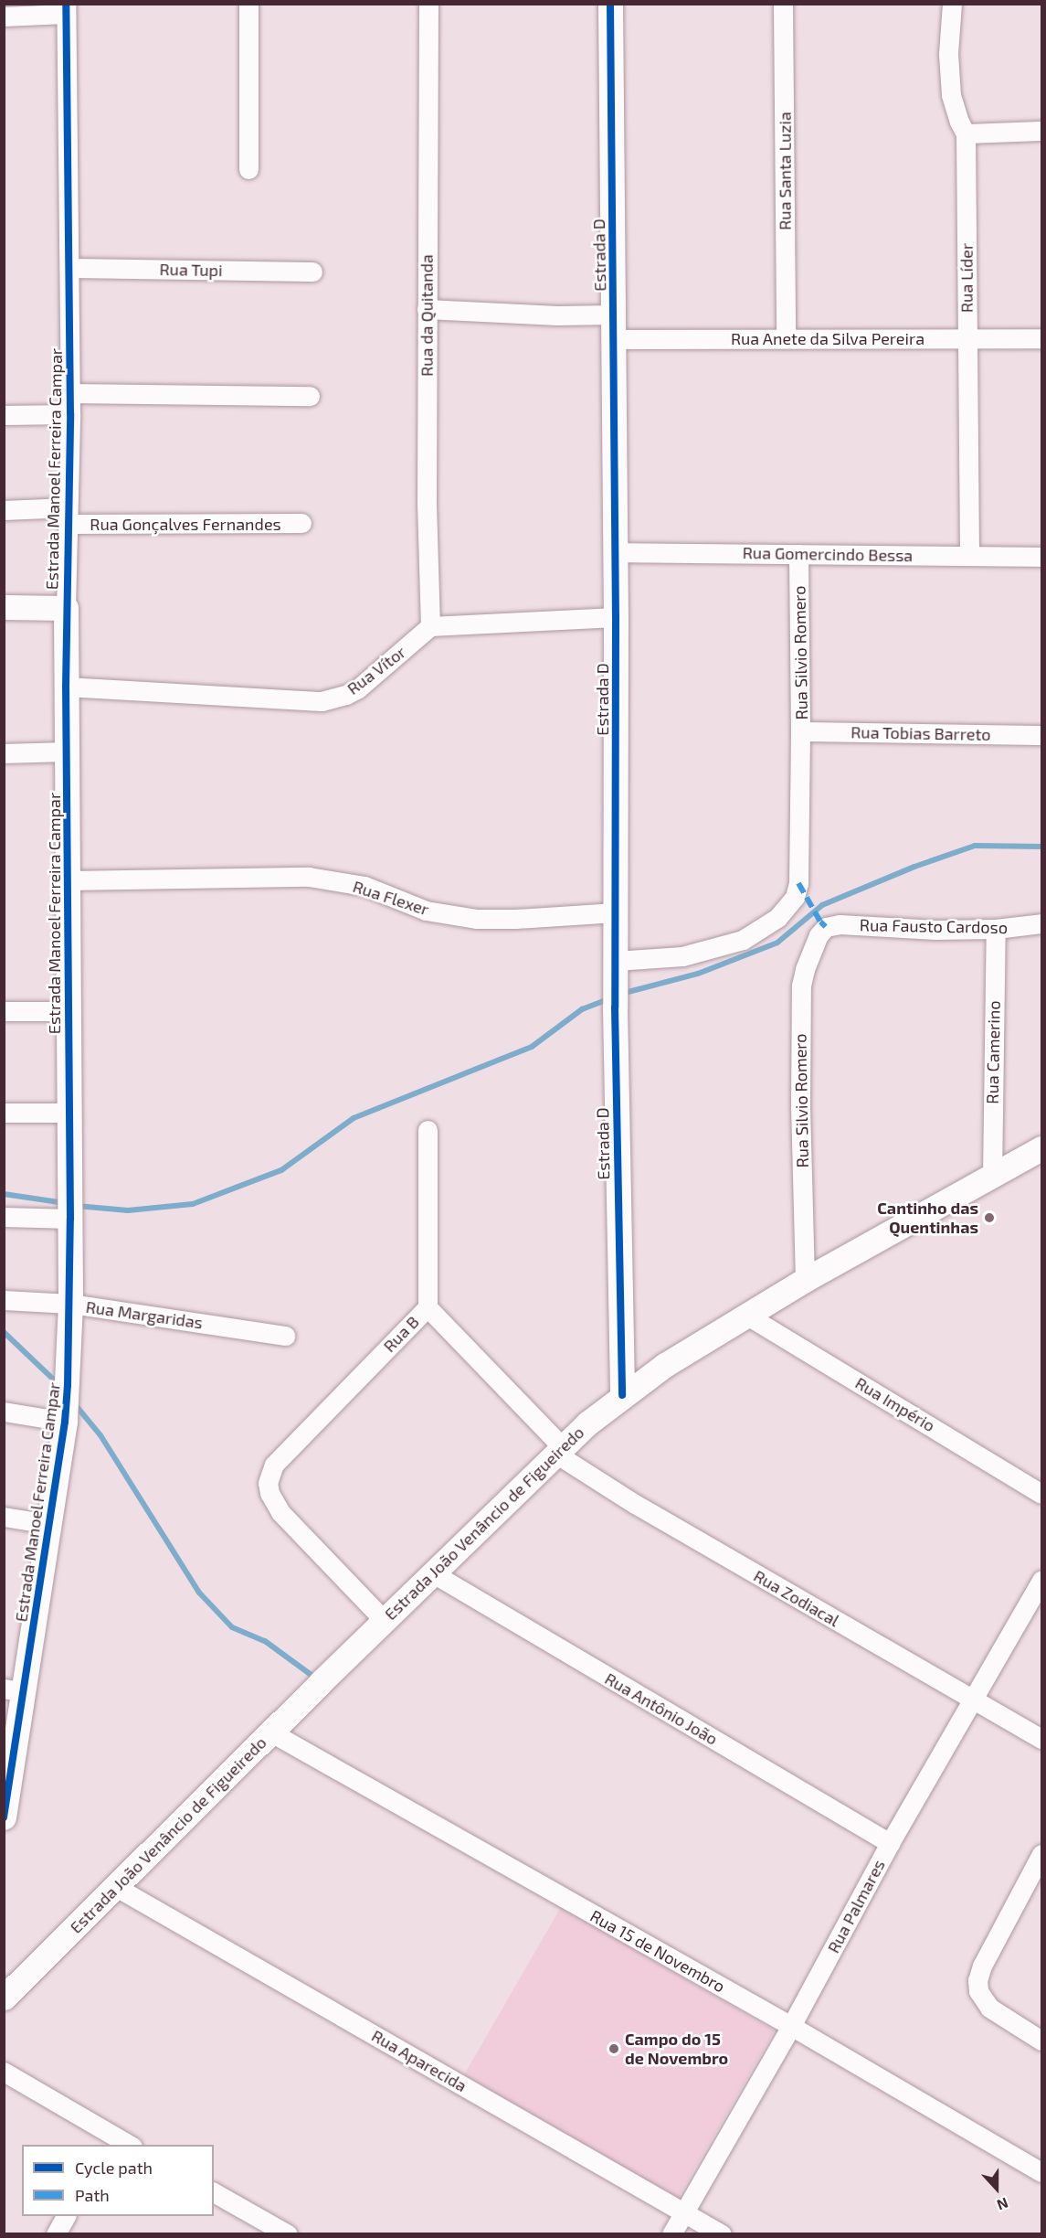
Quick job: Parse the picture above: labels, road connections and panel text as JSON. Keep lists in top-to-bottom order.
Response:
{
  "streets": {
    "street": [
      "Rua Santa Luzia",
      "Estrada D",
      "Rua Tupi",
      "Rua Líder",
      "Rua da Quitanda",
      "Rua Anete da Silva Pereira",
      "Estrada Manoel Ferreira Campar",
      "Rua Gonçalves Fernandes",
      "Rua Gomercindo Bessa",
      "Rua Silvio Romero",
      "Rua Vítor",
      "Rua Tobias Barreto",
      "Rua Flexer",
      "Rua Fausto Cardoso",
      "Rua Camerino",
      "Rua Margaridas",
      "Rua B",
      "Rua Império",
      "Estrada João Venâncio de Figueiredo",
      "Rua Zodiacal",
      "Rua Antônio João",
      "Rua Palmares",
      "Rua 15 de Novembro",
      "Rua Aparecida"
    ]
  },
  "crossings": [
    ["Rua Santa Luzia", "Rua Anete da Silva Pereira"],
    ["Estrada D", "Rua Anete da Silva Pereira"],
    ["Estrada D", "Rua Gomercindo Bessa"],
    ["Estrada D", "Rua Silvio Romero"],
    ["Estrada D", "Rua Flexer"],
    ["Estrada D", "Estrada João Venâncio de Figueiredo"],
    ["Rua Tupi", "Estrada Manoel Ferreira Campar"],
    ["Rua Líder", "Rua Anete da Silva Pereira"],
    ["Rua Líder", "Rua Gomercindo Bessa"],
    ["Rua da Quitanda", "Rua Vítor"],
    ["Estrada Manoel Ferreira Campar", "Rua Gonçalves Fernandes"],
    ["Estrada Manoel Ferreira Campar", "Rua Vítor"],
    ["Estrada Manoel Ferreira Campar", "Rua Flexer"],
    ["Estrada Manoel Ferreira Campar", "Rua Margaridas"],
    ["Rua Gomercindo Bessa", "Rua Silvio Romero"],
    ["Rua Silvio Romero", "Rua Tobias Barreto"],
    ["Rua Silvio Romero", "Rua Fausto Cardoso"],
    ["Rua Silvio Romero", "Estrada João Venâncio de Figueiredo"],
    ["Rua Fausto Cardoso", "Rua Camerino"],
    ["Rua Camerino", "Estrada João Venâncio de Figueiredo"],
    ["Rua B", "Estrada João Venâncio de Figueiredo"],
    ["Rua B", "Rua Zodiacal"],
    ["Rua Império", "Estrada João Venâncio de Figueiredo"],
    ["Estrada João Venâncio de Figueiredo", "Rua Zodiacal"],
    ["Estrada João Venâncio de Figueiredo", "Rua Antônio João"],
    ["Estrada João Venâncio de Figueiredo", "Rua 15 de Novembro"],
    ["Estrada João Venâncio de Figueiredo", "Rua Aparecida"],
    ["Rua Zodiacal", "Rua Palmares"],
    ["Rua Antônio João", "Rua Palmares"],
    ["Rua Palmares", "Rua 15 de Novembro"],
    ["Rua Palmares", "Rua Aparecida"]
  ],
  "places": ["Cantinho das Quentinhas", "Campo do 15 de Novembro"],
  "legend": ["Cycle path", "Path"],
  "north": "bottom"
}
